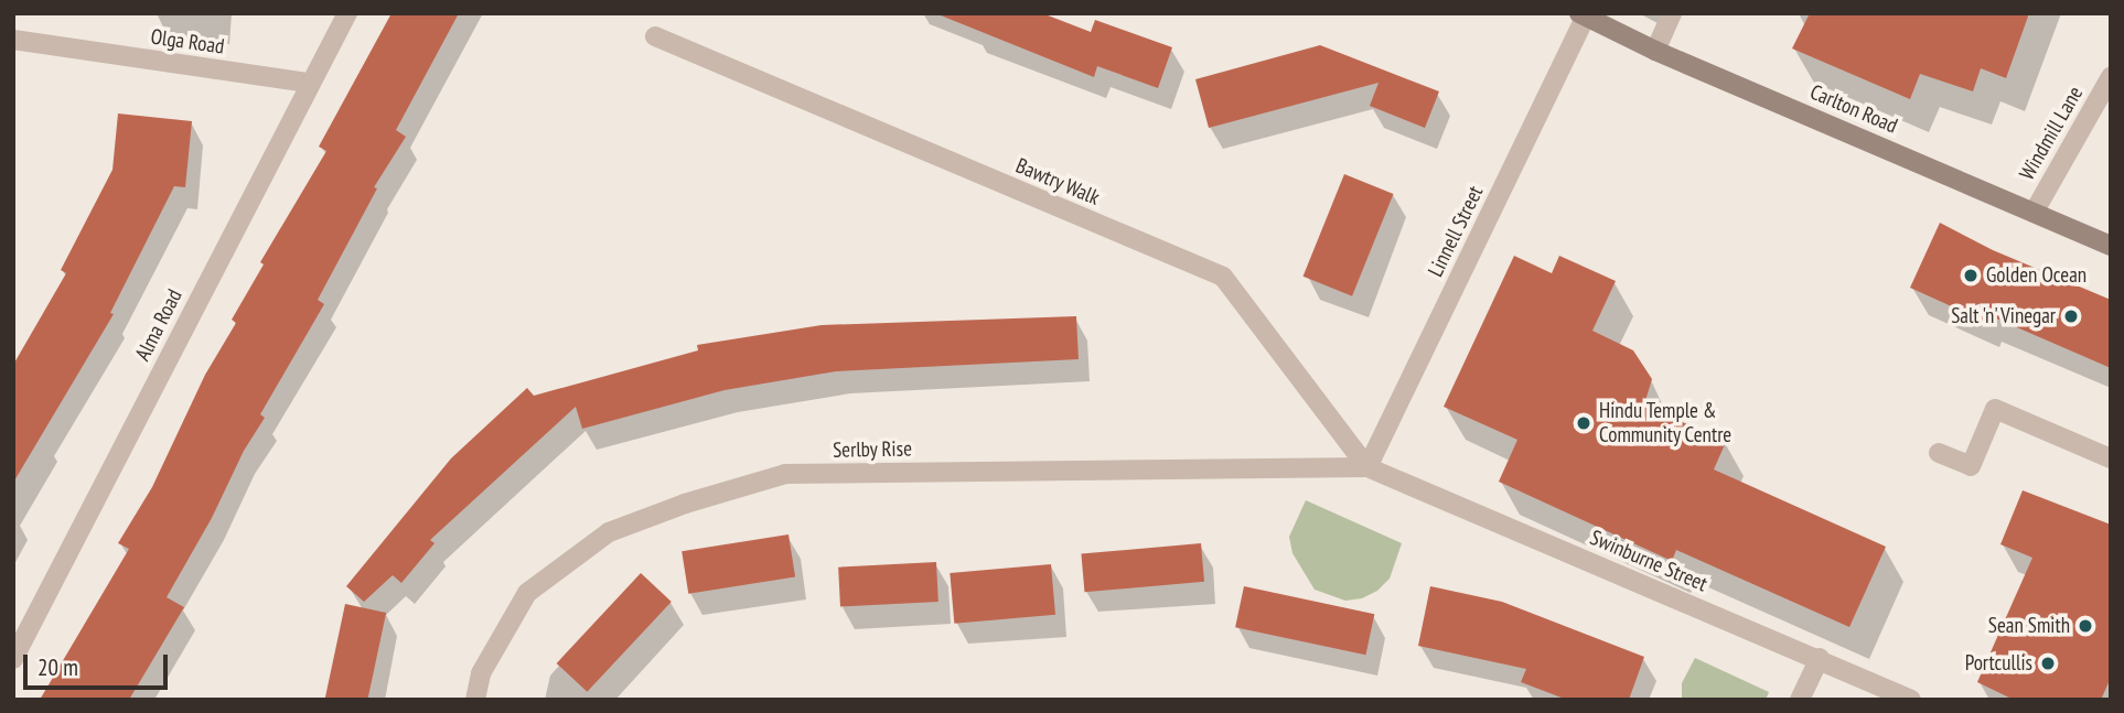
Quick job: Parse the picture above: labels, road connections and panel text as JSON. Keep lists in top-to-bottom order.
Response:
{
  "streets": {
    "main road": ["Carlton Road"],
    "street": [
      "Olga Road",
      "Windmill Lane",
      "Bawtry Walk",
      "Linnell Street",
      "Alma Road",
      "Serlby Rise",
      "Swinburne Street"
    ]
  },
  "crossings": [
    ["Olga Road", "Alma Road"],
    ["Carlton Road", "Windmill Lane"],
    ["Carlton Road", "Linnell Street"],
    ["Bawtry Walk", "Linnell Street"],
    ["Bawtry Walk", "Serlby Rise"],
    ["Bawtry Walk", "Swinburne Street"],
    ["Linnell Street", "Serlby Rise"],
    ["Linnell Street", "Swinburne Street"],
    ["Serlby Rise", "Swinburne Street"]
  ],
  "places": [
    "Golden Ocean",
    "Salt 'n' Vinegar",
    "Hindu Temple & Community Centre",
    "Sean Smith",
    "Portcullis"
  ],
  "scale_bar": "20 m"
}
